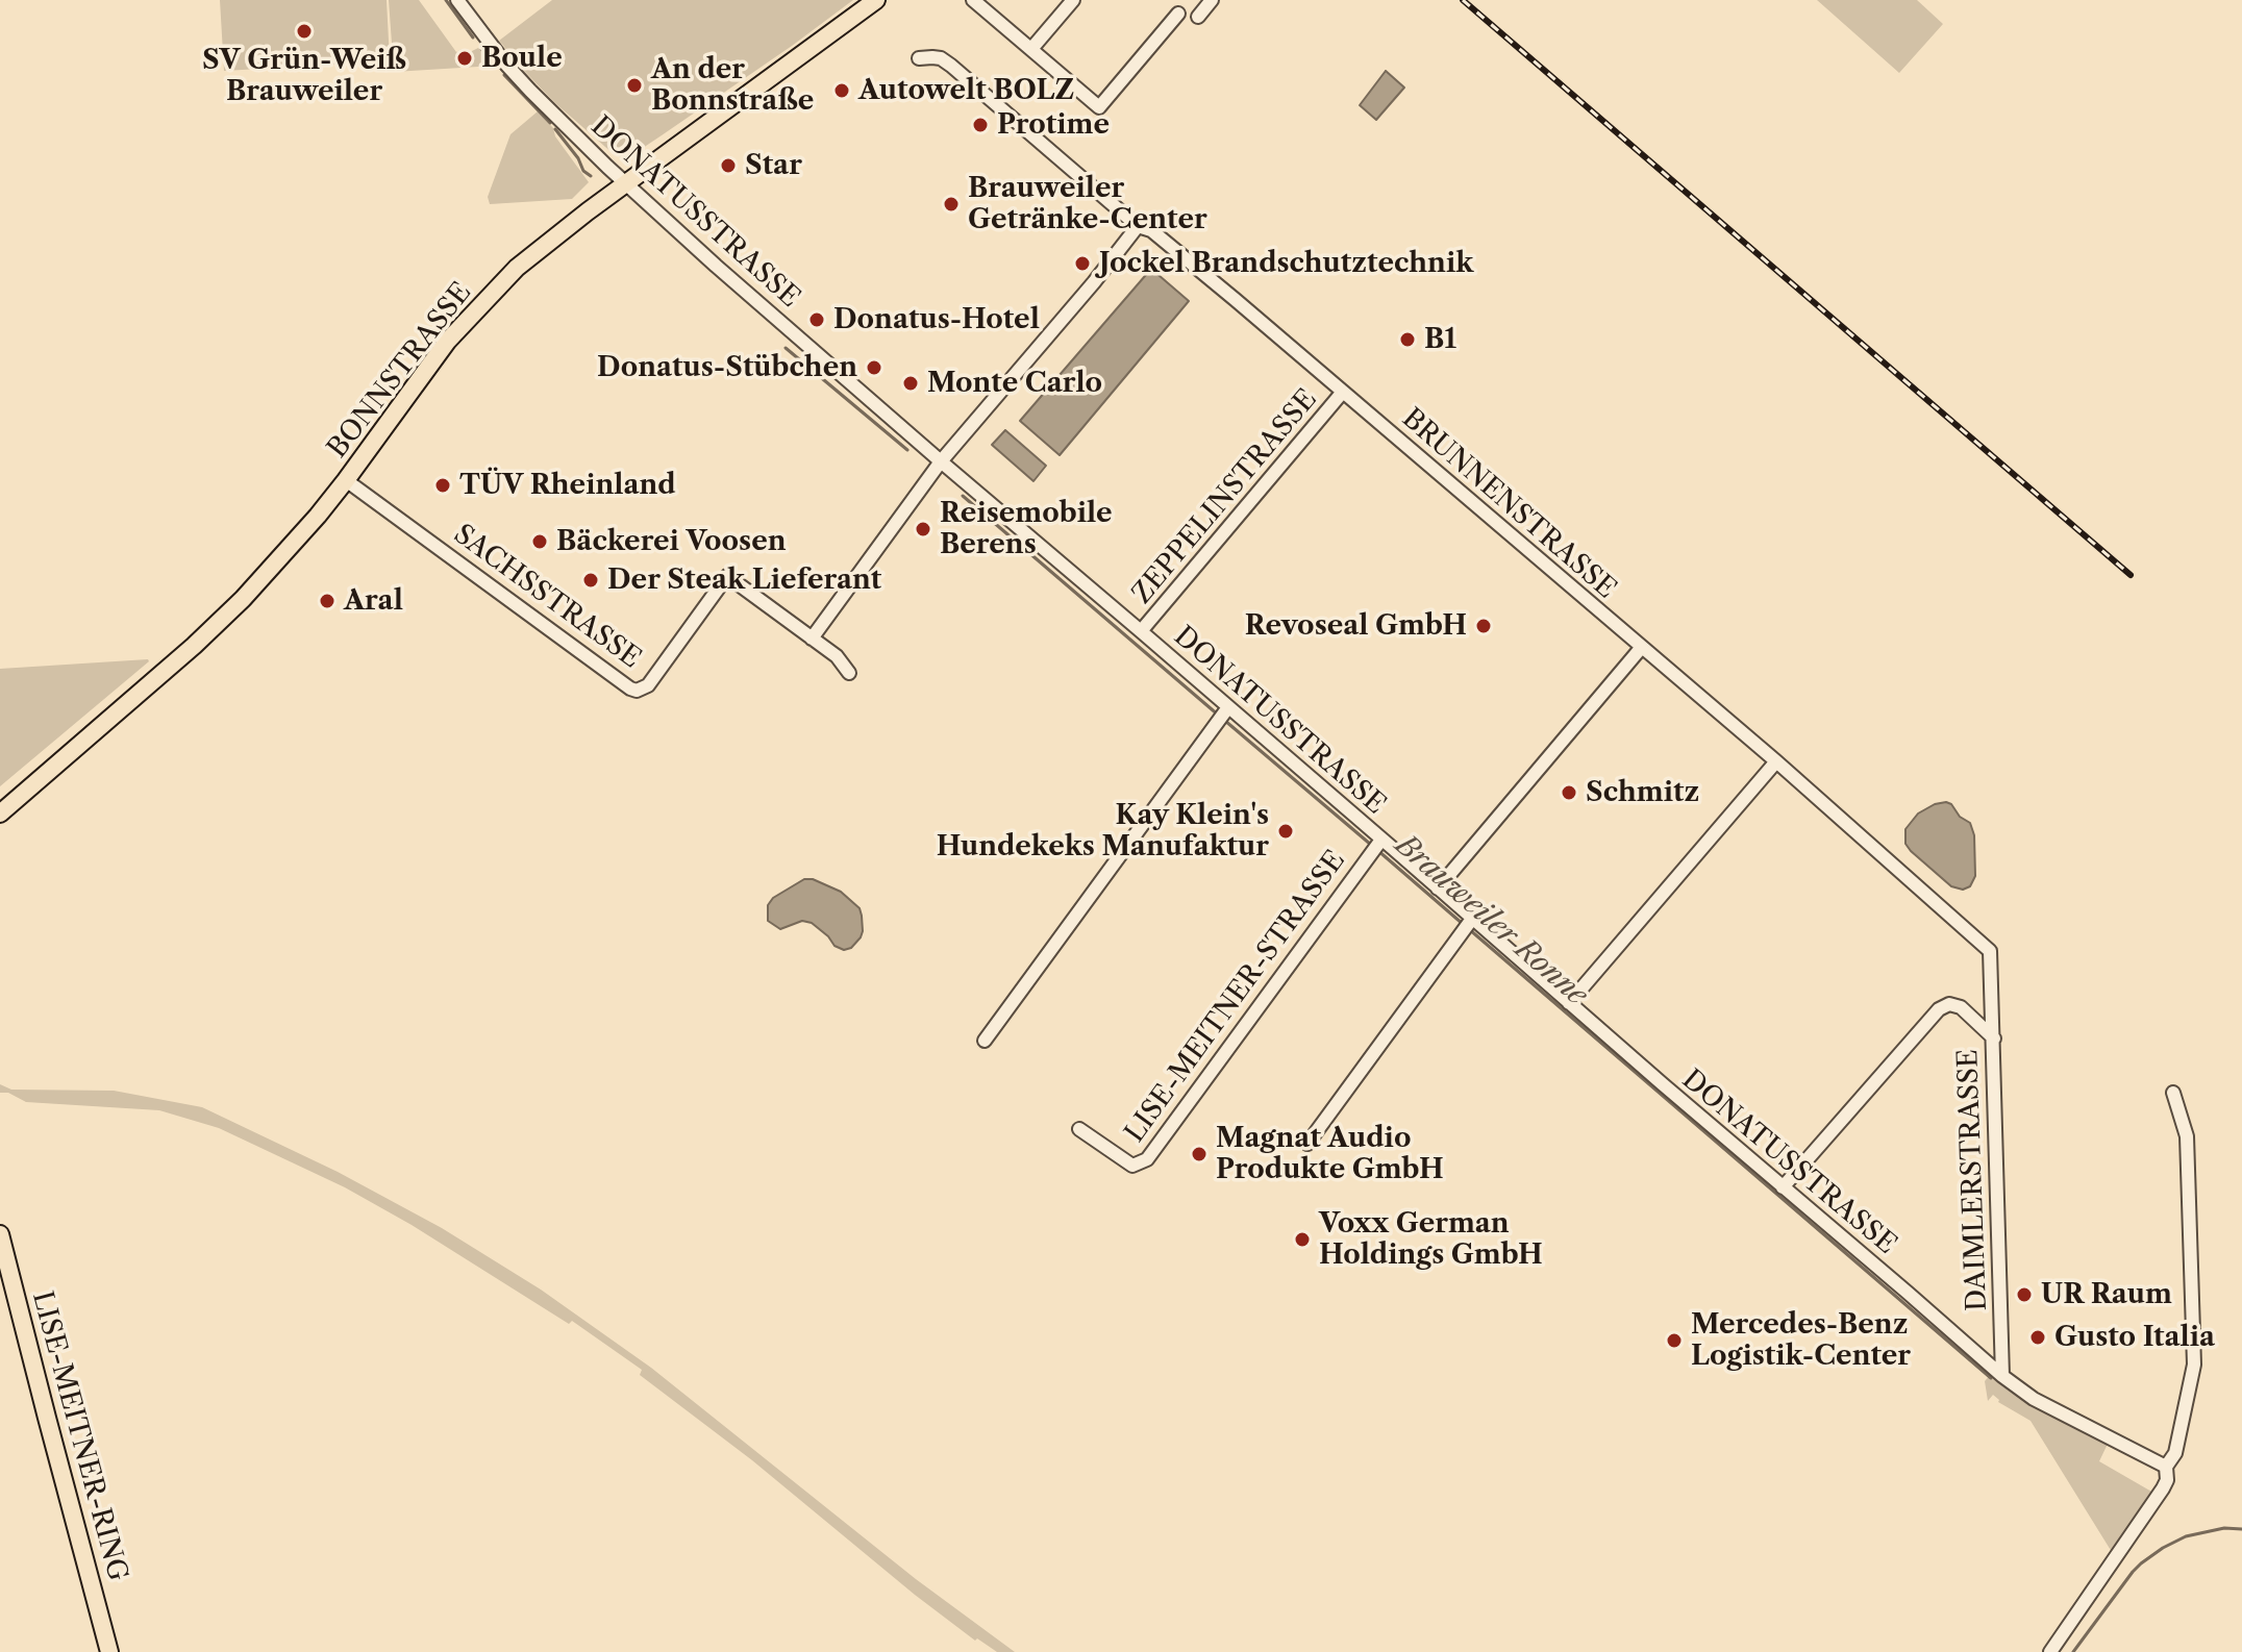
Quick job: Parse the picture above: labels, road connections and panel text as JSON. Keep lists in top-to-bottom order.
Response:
{
  "streets": {
    "main road": ["BONNSTRASSE", "LISE-MEITNER-RING"],
    "street": [
      "DONATUSSTRASSE",
      "ZEPPELINSTRASSE",
      "BRUNNENSTRASSE",
      "SACHSSTRASSE",
      "LISE-MEITNER-STRASSE",
      "DAIMLERSTRASSE"
    ]
  },
  "crossings": [
    ["DONATUSSTRASSE", "BONNSTRASSE"],
    ["DONATUSSTRASSE", "ZEPPELINSTRASSE"],
    ["DONATUSSTRASSE", "LISE-MEITNER-STRASSE"],
    ["DONATUSSTRASSE", "DAIMLERSTRASSE"],
    ["BONNSTRASSE", "SACHSSTRASSE"],
    ["ZEPPELINSTRASSE", "BRUNNENSTRASSE"],
    ["BRUNNENSTRASSE", "DAIMLERSTRASSE"]
  ],
  "water": ["Brauweiler Ronne"],
  "places": [
    "SV Grün-Weiß Brauweiler",
    "Boule",
    "An der Bonnstraße",
    "Autowelt BOLZ",
    "Protime",
    "Star",
    "Brauweiler Getränke-Center",
    "Jockel Brandschutztechnik",
    "Donatus-Hotel",
    "B1",
    "Donatus-Stübchen",
    "Monte Carlo",
    "TÜV Rheinland",
    "Reisemobile Berens",
    "Bäckerei Voosen",
    "Der Steak Lieferant",
    "Aral",
    "Revoseal GmbH",
    "Schmitz",
    "Kay Klein's Hundekeks Manufaktur",
    "Magnat Audio Produkte GmbH",
    "Voxx German Holdings GmbH",
    "UR Raum",
    "Gusto Italia",
    "Mercedes-Benz Logistik-Center"
  ]
}
